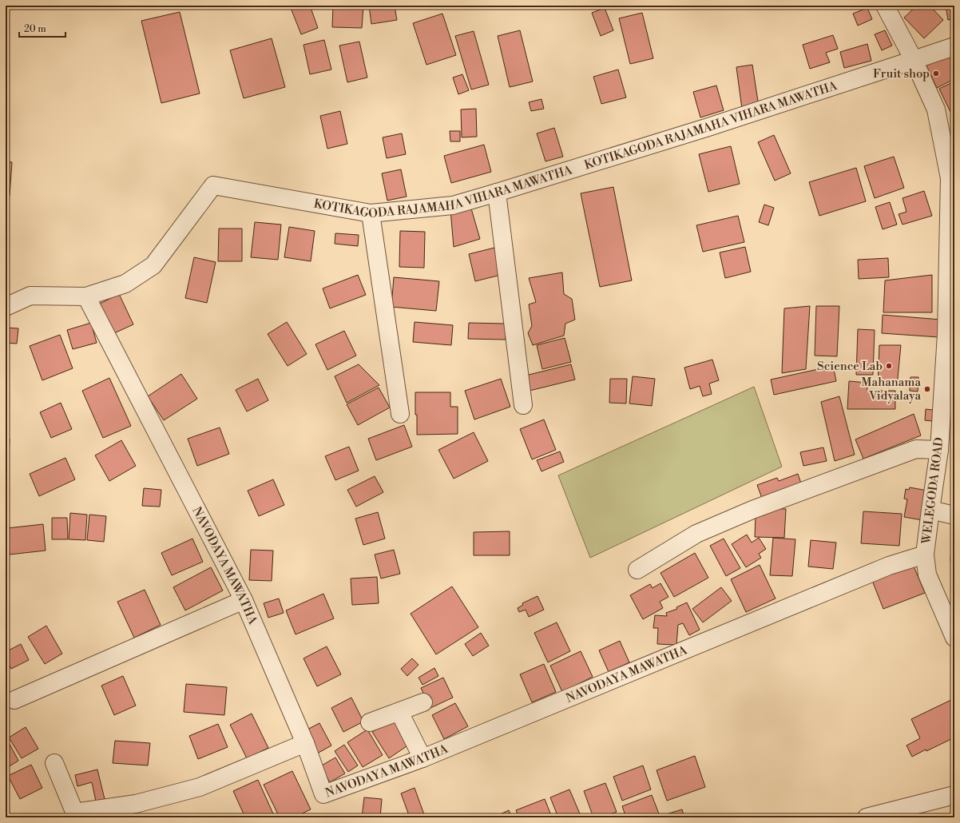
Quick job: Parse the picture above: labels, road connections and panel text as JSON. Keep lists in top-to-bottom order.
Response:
{
  "streets": {
    "street": ["KOTIKAGODA RAJAMAHA VIHARA MAWATHA", "WELEGODA ROAD", "NAVODAYA MAWATHA"]
  },
  "crossings": [
    ["KOTIKAGODA RAJAMAHA VIHARA MAWATHA", "WELEGODA ROAD"],
    ["KOTIKAGODA RAJAMAHA VIHARA MAWATHA", "NAVODAYA MAWATHA"],
    ["WELEGODA ROAD", "NAVODAYA MAWATHA"]
  ],
  "places": ["Fruit shop", "Science Lab", "Mahanama Vidyalaya"],
  "scale_bar": "20 m"
}
